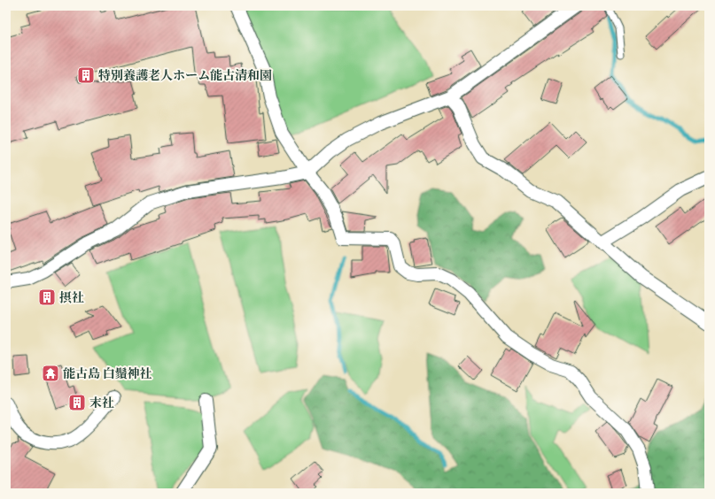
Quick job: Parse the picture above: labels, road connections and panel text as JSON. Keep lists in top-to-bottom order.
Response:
{
  "places": {
    "building": ["特別養護老人ホーム能古清和園", "摂社", "末社"],
    "temple": ["能古島 白鬚神社"]
  }
}
